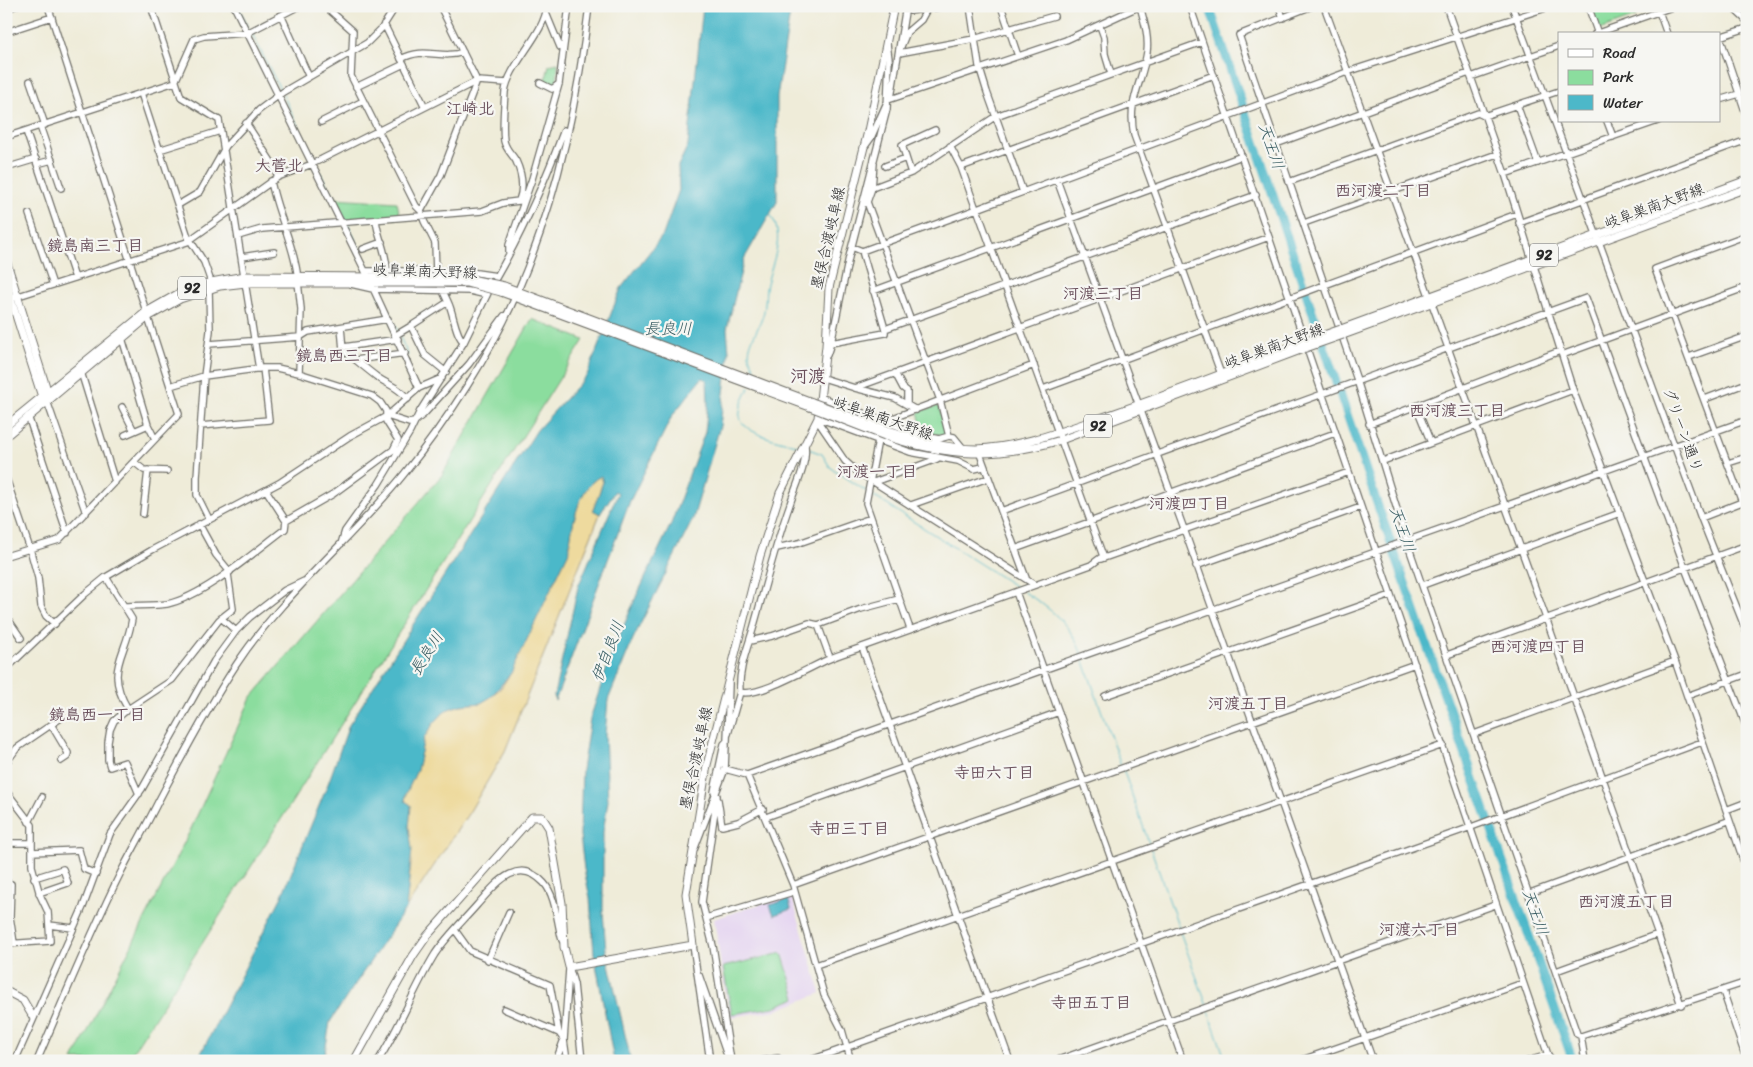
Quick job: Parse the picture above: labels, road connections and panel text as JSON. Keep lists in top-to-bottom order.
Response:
{
  "streets": {
    "main road": ["岐阜巣南大野線", "墨俣合渡岐阜線", "92"],
    "street": ["グリーン通り"]
  },
  "crossings": [
    ["岐阜巣南大野線", "92"],
    ["岐阜巣南大野線", "グリーン通り"]
  ],
  "districts": [
    "江崎北",
    "大菅北",
    "西河渡二丁目",
    "鏡島南三丁目",
    "河渡三丁目",
    "鏡島西三丁目",
    "河渡",
    "西河渡三丁目",
    "河渡一丁目",
    "河渡四丁目",
    "西河渡四丁目",
    "河渡五丁目",
    "鏡島西一丁目",
    "寺田六丁目",
    "寺田三丁目",
    "西河渡五丁目",
    "河渡六丁目",
    "寺田五丁目"
  ],
  "water": ["天王川", "長良川", "伊自良川"],
  "legend": ["Road", "Park", "Water"]
}
